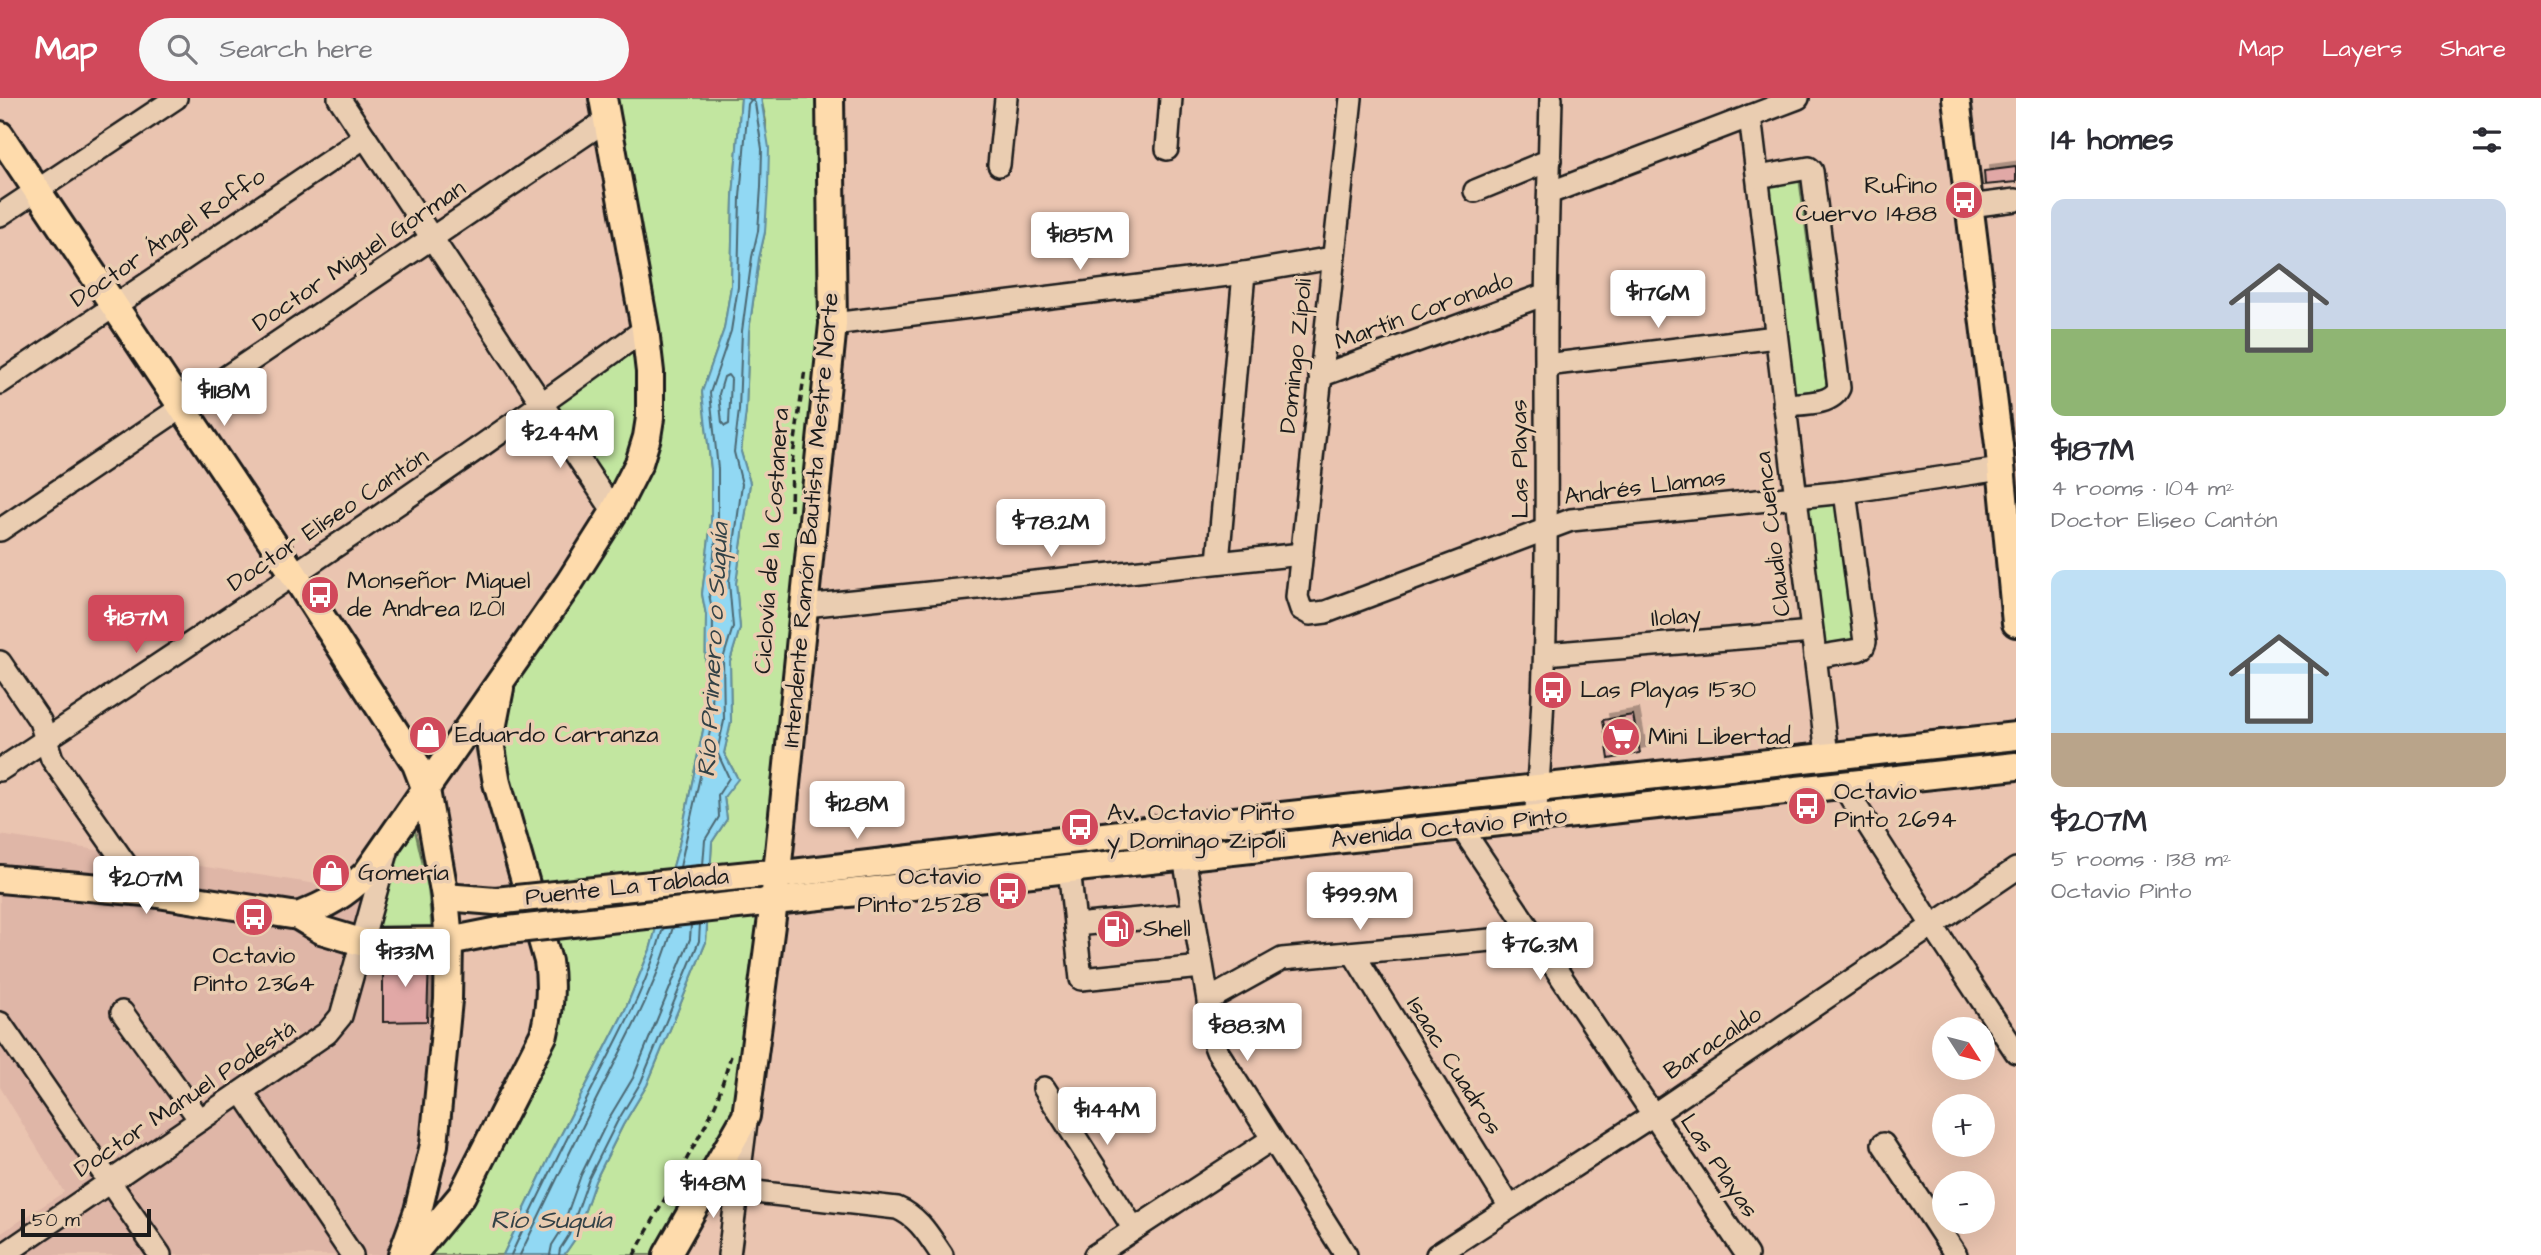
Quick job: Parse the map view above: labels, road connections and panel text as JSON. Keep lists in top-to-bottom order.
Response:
{
  "streets": {
    "main road": ["Intendente Ramón Bautista Mestre Norte", "Avenida Octavio Pinto", "Puente La Tablada"],
    "street": [
      "Doctor Ángel Roffo",
      "Doctor Miguel Gorman",
      "Martín Coronado",
      "Domingo Zípoli",
      "Las Playas",
      "Andrés Llamas",
      "Doctor Eliseo Cantón",
      "Claudio Cuenca",
      "Ilolay",
      "Baracaldo",
      "Isaac Cuadros",
      "Doctor Manuel Podestá"
    ],
    "path": ["Ciclovía de la Costanera"]
  },
  "crossings": [
    ["Martín Coronado", "Domingo Zípoli"],
    ["Martín Coronado", "Las Playas"],
    ["Domingo Zípoli", "Andrés Llamas"],
    ["Las Playas", "Andrés Llamas"],
    ["Las Playas", "Ilolay"],
    ["Las Playas", "Avenida Octavio Pinto"],
    ["Las Playas", "Baracaldo"],
    ["Andrés Llamas", "Claudio Cuenca"],
    ["Intendente Ramón Bautista Mestre Norte", "Avenida Octavio Pinto"],
    ["Intendente Ramón Bautista Mestre Norte", "Puente La Tablada"],
    ["Claudio Cuenca", "Ilolay"],
    ["Claudio Cuenca", "Avenida Octavio Pinto"],
    ["Avenida Octavio Pinto", "Puente La Tablada"],
    ["Baracaldo", "Isaac Cuadros"]
  ],
  "water": ["Río Primero o Suquía", "Río Suquía"],
  "places": {
    "bus stop": [
      "Rufino Cuervo 1488",
      "Monseñor Miguel de Andrea 1201",
      "Las Playas 1530",
      "Octavio Pinto 2694",
      "Av. Octavio Pinto y Domingo Zipoli",
      "Octavio Pinto 2528",
      "Octavio Pinto 2364"
    ],
    "shop": ["Eduardo Carranza", "Gomería"],
    "supermarket": ["Mini Libertad"],
    "fuel station": ["Shell"]
  },
  "scale_bar": "50 m",
  "north": "bottom right",
  "page": {
    "header": "Map",
    "search": "Search here",
    "nav": ["Map", "Layers", "Share"],
    "heading": "14 homes",
    "list": [
      {
        "name": "$187M",
        "note": "4 rooms · 104 m² · Doctor Eliseo Cantón"
      },
      {
        "name": "$207M",
        "note": "5 rooms · 138 m² · Octavio Pinto"
      }
    ],
    "price": [
      "$185M",
      "$176M",
      "$118M",
      "$244M",
      "$78.2M",
      "$187M",
      "$128M",
      "$207M",
      "$99.9M",
      "$76.3M",
      "$133M",
      "$88.3M",
      "$144M",
      "$148M"
    ],
    "map_buttons": ["+", "−"],
    "scale": "50 m"
  }
}
